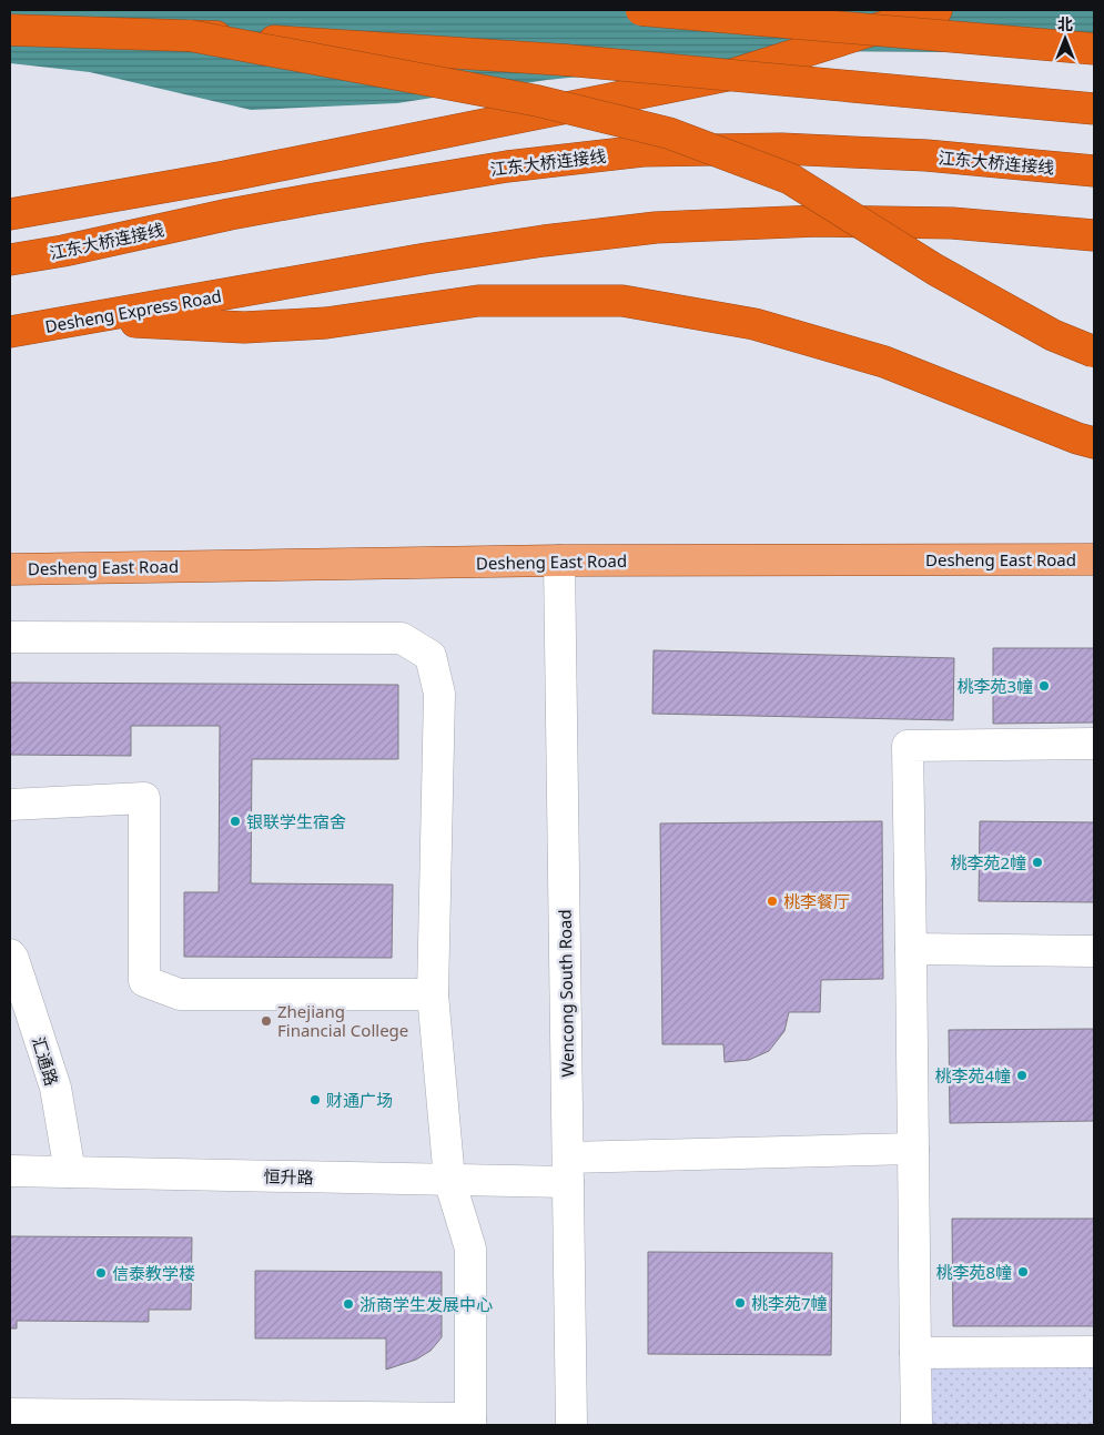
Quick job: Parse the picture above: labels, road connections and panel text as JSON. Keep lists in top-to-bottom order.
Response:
{
  "streets": {
    "highway": ["江东大桥连接线", "Desheng Express Road"],
    "main road": ["Desheng East Road"],
    "street": ["Wencong South Road", "汇通路", "恒升路"]
  },
  "crossings": [
    ["Desheng East Road", "Wencong South Road"],
    ["Wencong South Road", "恒升路"],
    ["汇通路", "恒升路"]
  ],
  "places": [
    "桃李苑3幢",
    "银联学生宿舍",
    "桃李苑2幢",
    "桃李餐厅",
    "Zhejiang Financial College",
    "桃李苑4幢",
    "财通广场",
    "桃李苑8幢",
    "信泰教学楼",
    "桃李苑7幢",
    "浙商学生发展中心"
  ],
  "north": "top"
}
